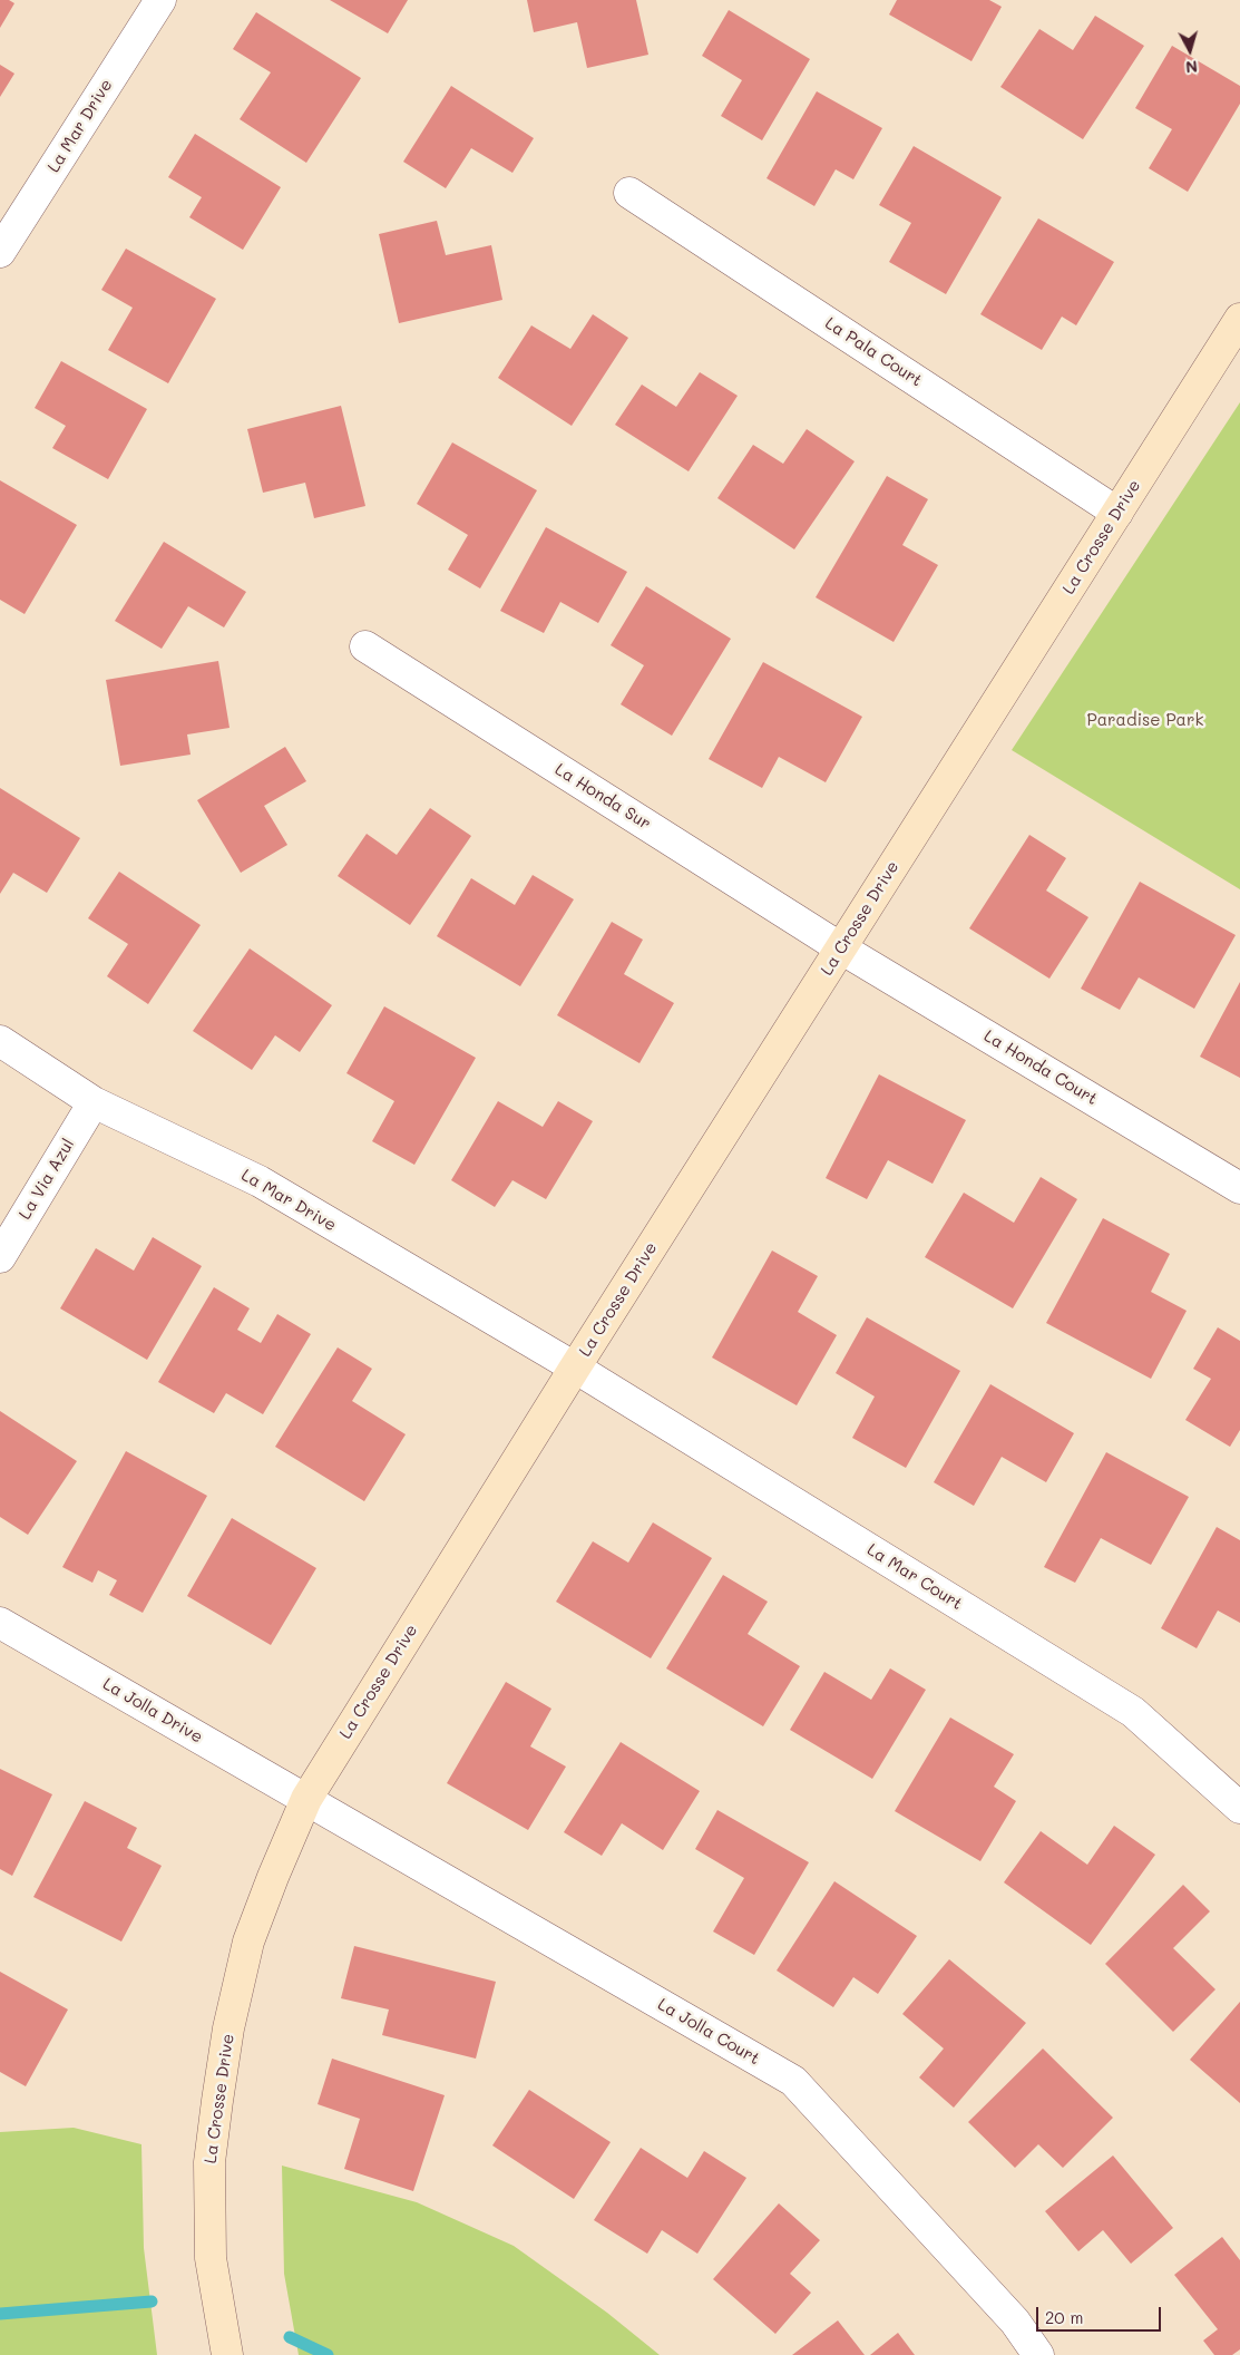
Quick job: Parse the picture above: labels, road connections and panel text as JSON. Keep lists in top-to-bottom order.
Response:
{
  "streets": {
    "street": [
      "La Mar Drive",
      "La Pala Court",
      "La Crosse Drive",
      "La Honda Sur",
      "La Honda Court",
      "La Via Azul",
      "La Mar Court",
      "La Jolla Drive",
      "La Jolla Court"
    ]
  },
  "crossings": [
    ["La Mar Drive", "La Crosse Drive"],
    ["La Mar Drive", "La Via Azul"],
    ["La Mar Drive", "La Mar Court"],
    ["La Pala Court", "La Crosse Drive"],
    ["La Crosse Drive", "La Honda Sur"],
    ["La Crosse Drive", "La Honda Court"],
    ["La Crosse Drive", "La Mar Court"],
    ["La Crosse Drive", "La Jolla Drive"],
    ["La Crosse Drive", "La Jolla Court"],
    ["La Honda Sur", "La Honda Court"],
    ["La Jolla Drive", "La Jolla Court"]
  ],
  "parks": ["Paradise Park"],
  "scale_bar": "20 m",
  "north": "bottom"
}
